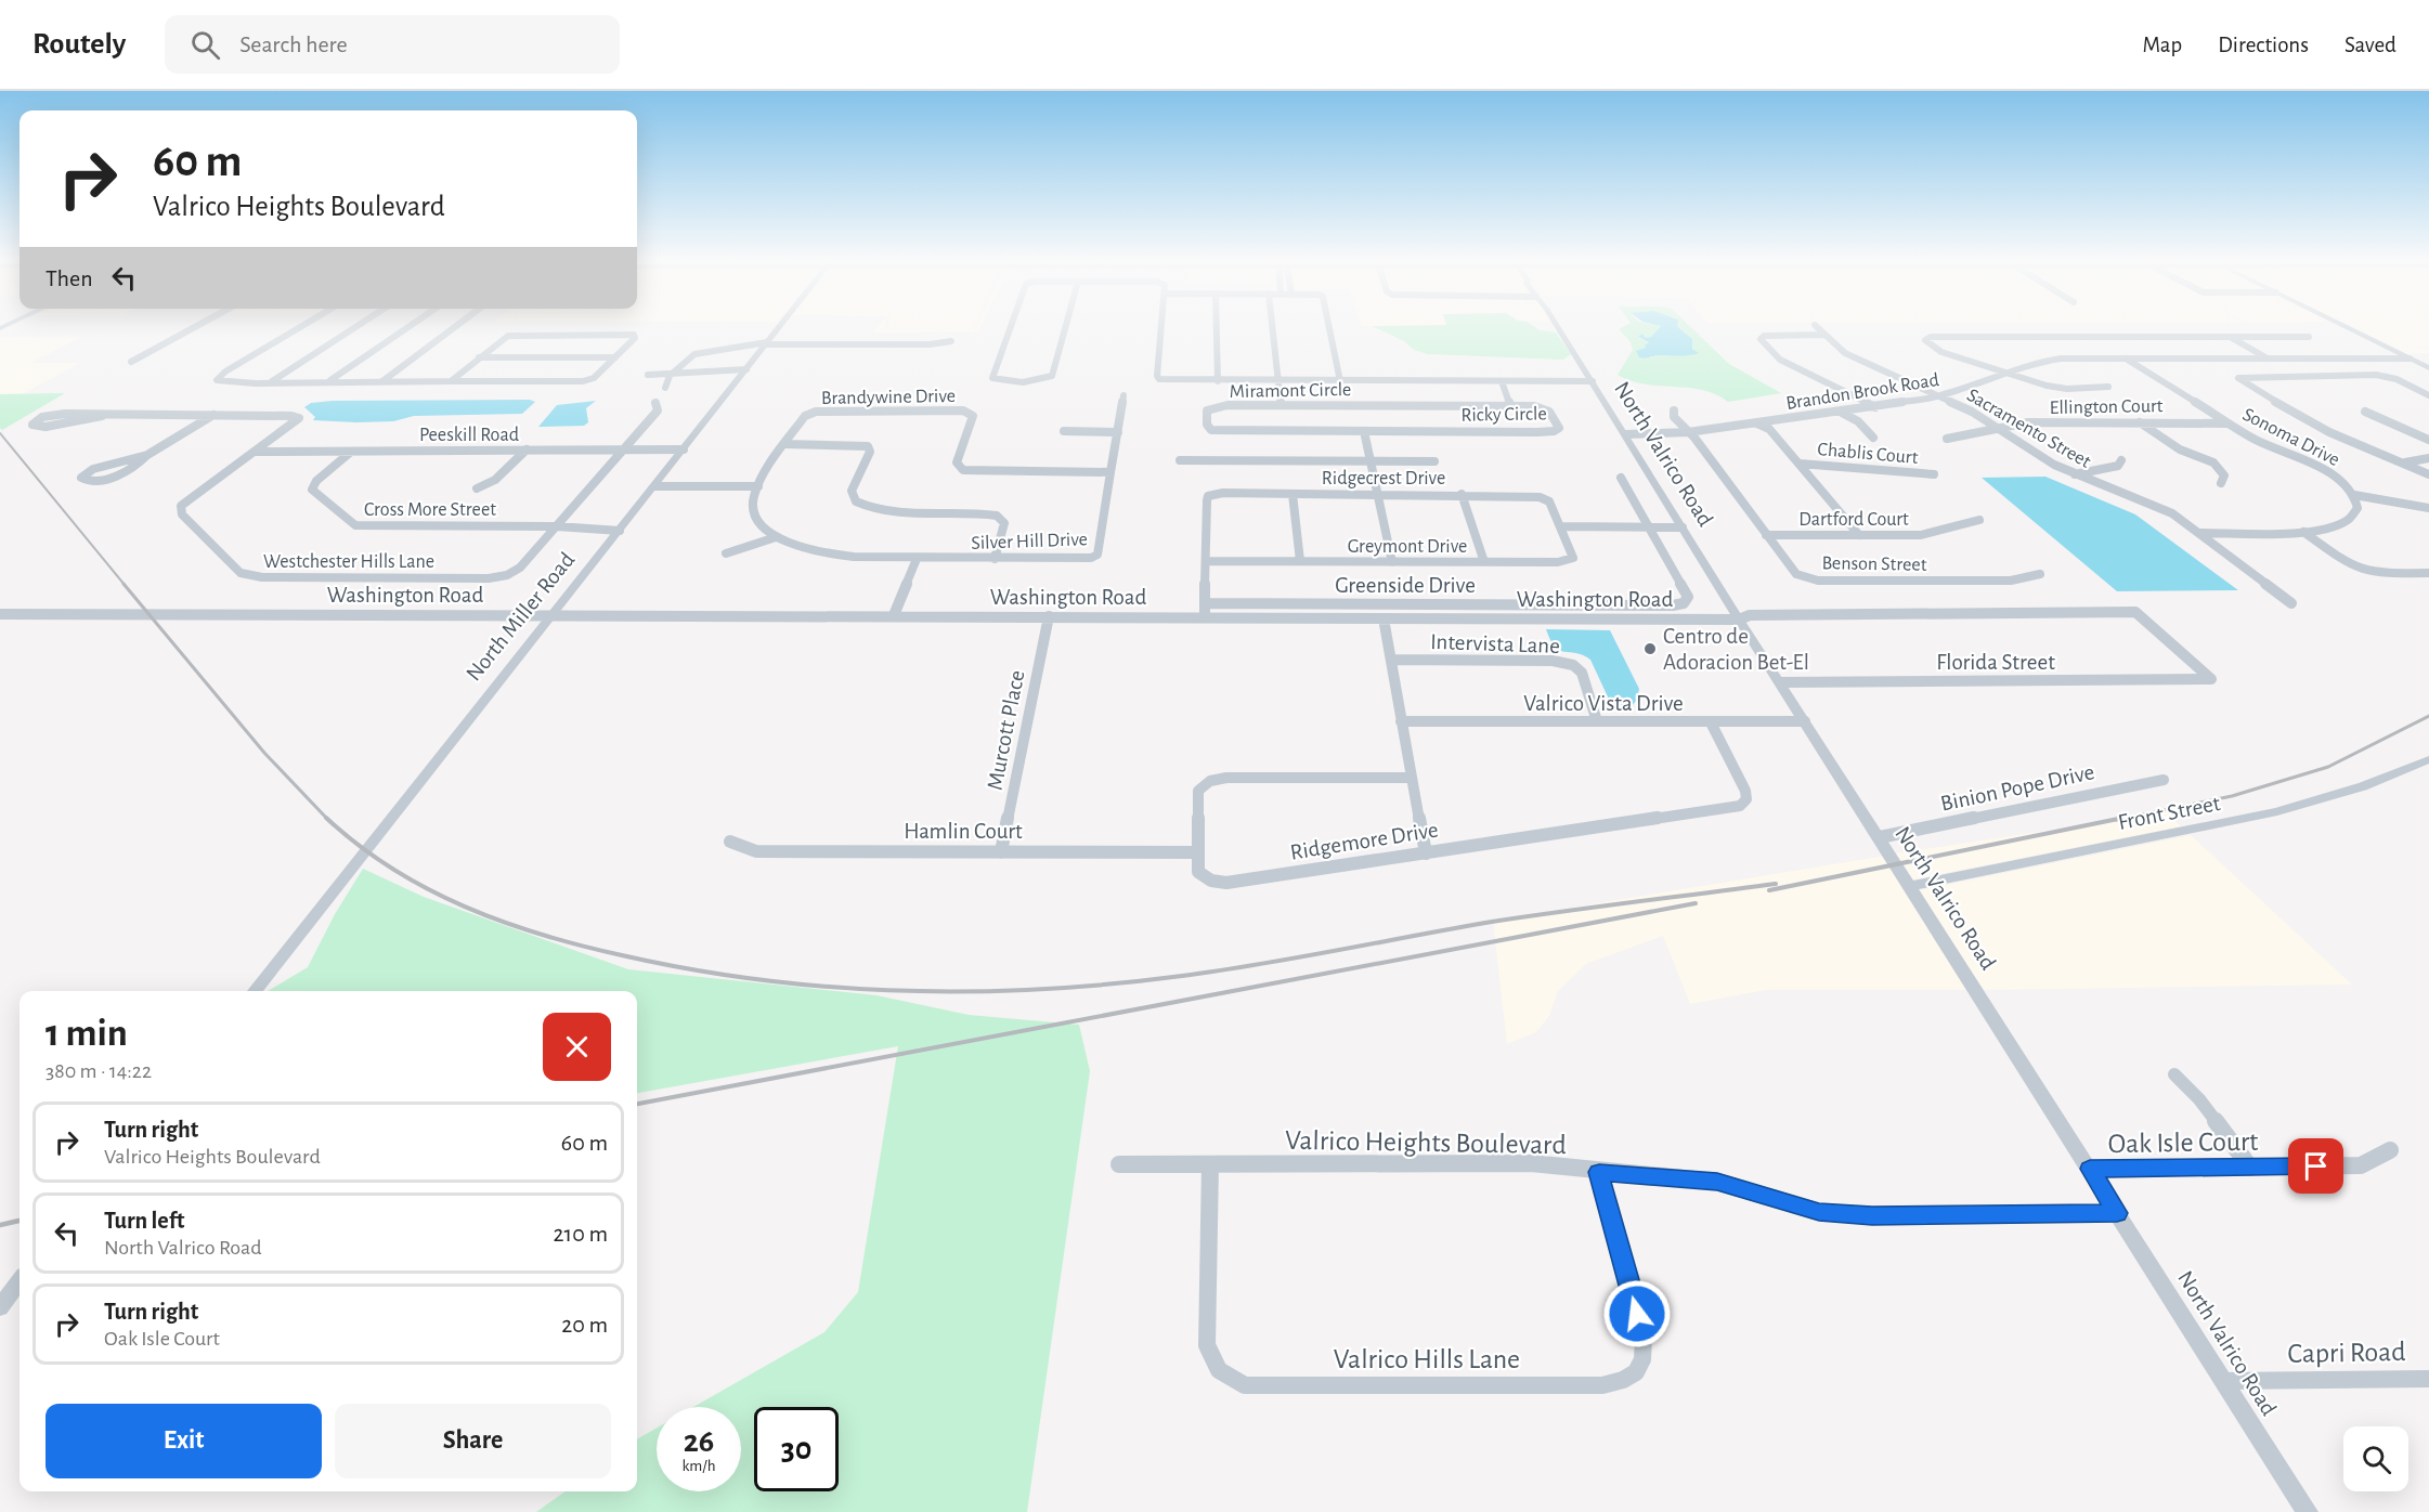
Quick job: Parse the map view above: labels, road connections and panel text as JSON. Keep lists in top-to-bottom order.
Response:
{
  "streets": {
    "street": [
      "Miramont Circle",
      "Brandon Brook Road",
      "Brandywine Drive",
      "Ellington Court",
      "Ricky Circle",
      "Sacramento Street",
      "Peeskill Road",
      "Sonoma Drive",
      "Chablis Court",
      "North Valrico Road",
      "Ridgecrest Drive",
      "Cross More Street",
      "Dartford Court",
      "Silver Hill Drive",
      "Greymont Drive",
      "Westchester Hills Lane",
      "Benson Street",
      "Greenside Drive",
      "Washington Road",
      "North Miller Road",
      "Intervista Lane",
      "Florida Street",
      "Valrico Vista Drive",
      "Murcott Place",
      "Binion Pope Drive",
      "Front Street",
      "Hamlin Court",
      "Ridgemore Drive",
      "Valrico Heights Boulevard",
      "Oak Isle Court",
      "Capri Road",
      "Valrico Hills Lane"
    ]
  },
  "crossings": [
    ["Miramont Circle", "Ricky Circle"],
    ["Brandon Brook Road", "Sacramento Street"],
    ["Brandon Brook Road", "Sonoma Drive"],
    ["Brandon Brook Road", "North Valrico Road"],
    ["Brandon Brook Road", "Benson Street"],
    ["Brandywine Drive", "Silver Hill Drive"],
    ["Ellington Court", "Sacramento Street"],
    ["Ellington Court", "Sonoma Drive"],
    ["Sacramento Street", "Sonoma Drive"],
    ["Peeskill Road", "Cross More Street"],
    ["Peeskill Road", "Westchester Hills Lane"],
    ["Peeskill Road", "North Miller Road"],
    ["North Valrico Road", "Washington Road"],
    ["North Valrico Road", "Florida Street"],
    ["North Valrico Road", "Valrico Vista Drive"],
    ["North Valrico Road", "Binion Pope Drive"],
    ["North Valrico Road", "Front Street"],
    ["North Valrico Road", "Valrico Heights Boulevard"],
    ["North Valrico Road", "Oak Isle Court"],
    ["North Valrico Road", "Capri Road"],
    ["Ridgecrest Drive", "Greymont Drive"],
    ["Cross More Street", "Westchester Hills Lane"],
    ["Cross More Street", "North Miller Road"],
    ["Dartford Court", "Benson Street"],
    ["Washington Road", "North Miller Road"],
    ["Washington Road", "Florida Street"],
    ["Washington Road", "Murcott Place"],
    ["Intervista Lane", "Valrico Vista Drive"],
    ["Valrico Vista Drive", "Ridgemore Drive"],
    ["Murcott Place", "Hamlin Court"],
    ["Hamlin Court", "Ridgemore Drive"],
    ["Valrico Heights Boulevard", "Valrico Hills Lane"]
  ],
  "places": ["Centro de Adoracion Bet-El"],
  "page": {
    "header": "Routely",
    "search": "Search here",
    "nav": ["Map", "Directions", "Saved"],
    "turn": ["60 m", "Valrico Heights Boulevard"],
    "then": "Then",
    "heading": ["1 min", "380 m · 14:22"],
    "list": [
      {
        "name": "Turn right",
        "note": "Valrico Heights Boulevard",
        "value": "60 m"
      },
      {
        "name": "Turn left",
        "note": "North Valrico Road",
        "value": "210 m"
      },
      {
        "name": "Turn right",
        "note": "Oak Isle Court",
        "value": "20 m"
      }
    ],
    "buttons": ["Exit", "Share"],
    "speed": "26 km/h",
    "limit": "30"
  }
}
